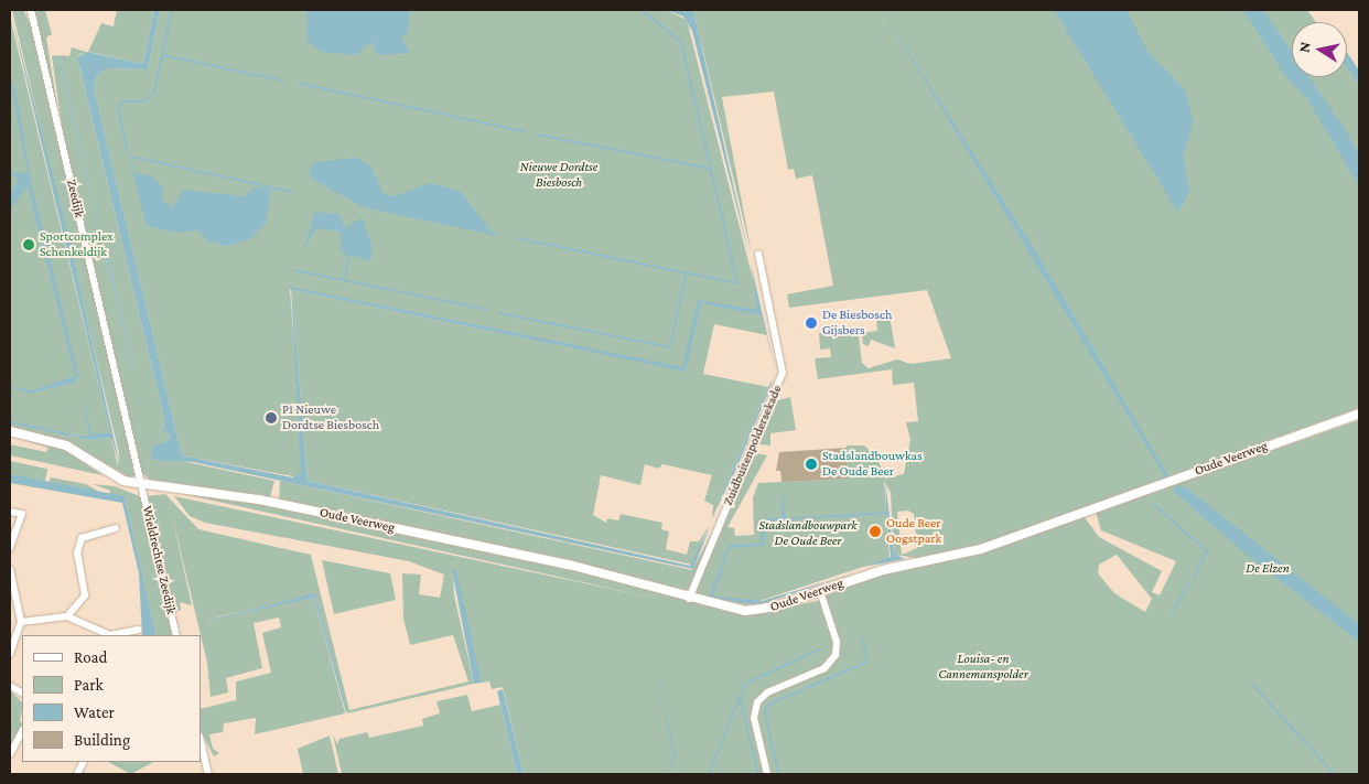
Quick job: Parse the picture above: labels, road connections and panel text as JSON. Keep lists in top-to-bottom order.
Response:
{
  "streets": {
    "street": [
      "Zeedijk",
      "Zuidbuitenpoldersekade",
      "Oude Veerweg",
      "Wieldrechtse Zeedijk"
    ]
  },
  "crossings": [
    ["Zeedijk", "Oude Veerweg"],
    ["Zeedijk", "Wieldrechtse Zeedijk"],
    ["Zuidbuitenpoldersekade", "Oude Veerweg"],
    ["Oude Veerweg", "Wieldrechtse Zeedijk"]
  ],
  "parks": [
    "Nieuwe Dordtse Biesbosch",
    "Stadslandbouwpark De Oude Beer",
    "De Elzen",
    "Louisa- en Cannemanspolder"
  ],
  "places": [
    "Sportcomplex Schenkeldijk",
    "De Biesbosch Gijsbers",
    "P1 Nieuwe Dordtse Biesbosch",
    "Stadslandbouwkas De Oude Beer",
    "Oude Beer Oogstpark"
  ],
  "legend": [
    "Road",
    "Park",
    "Water",
    "Building"
  ],
  "north": "left"
}
